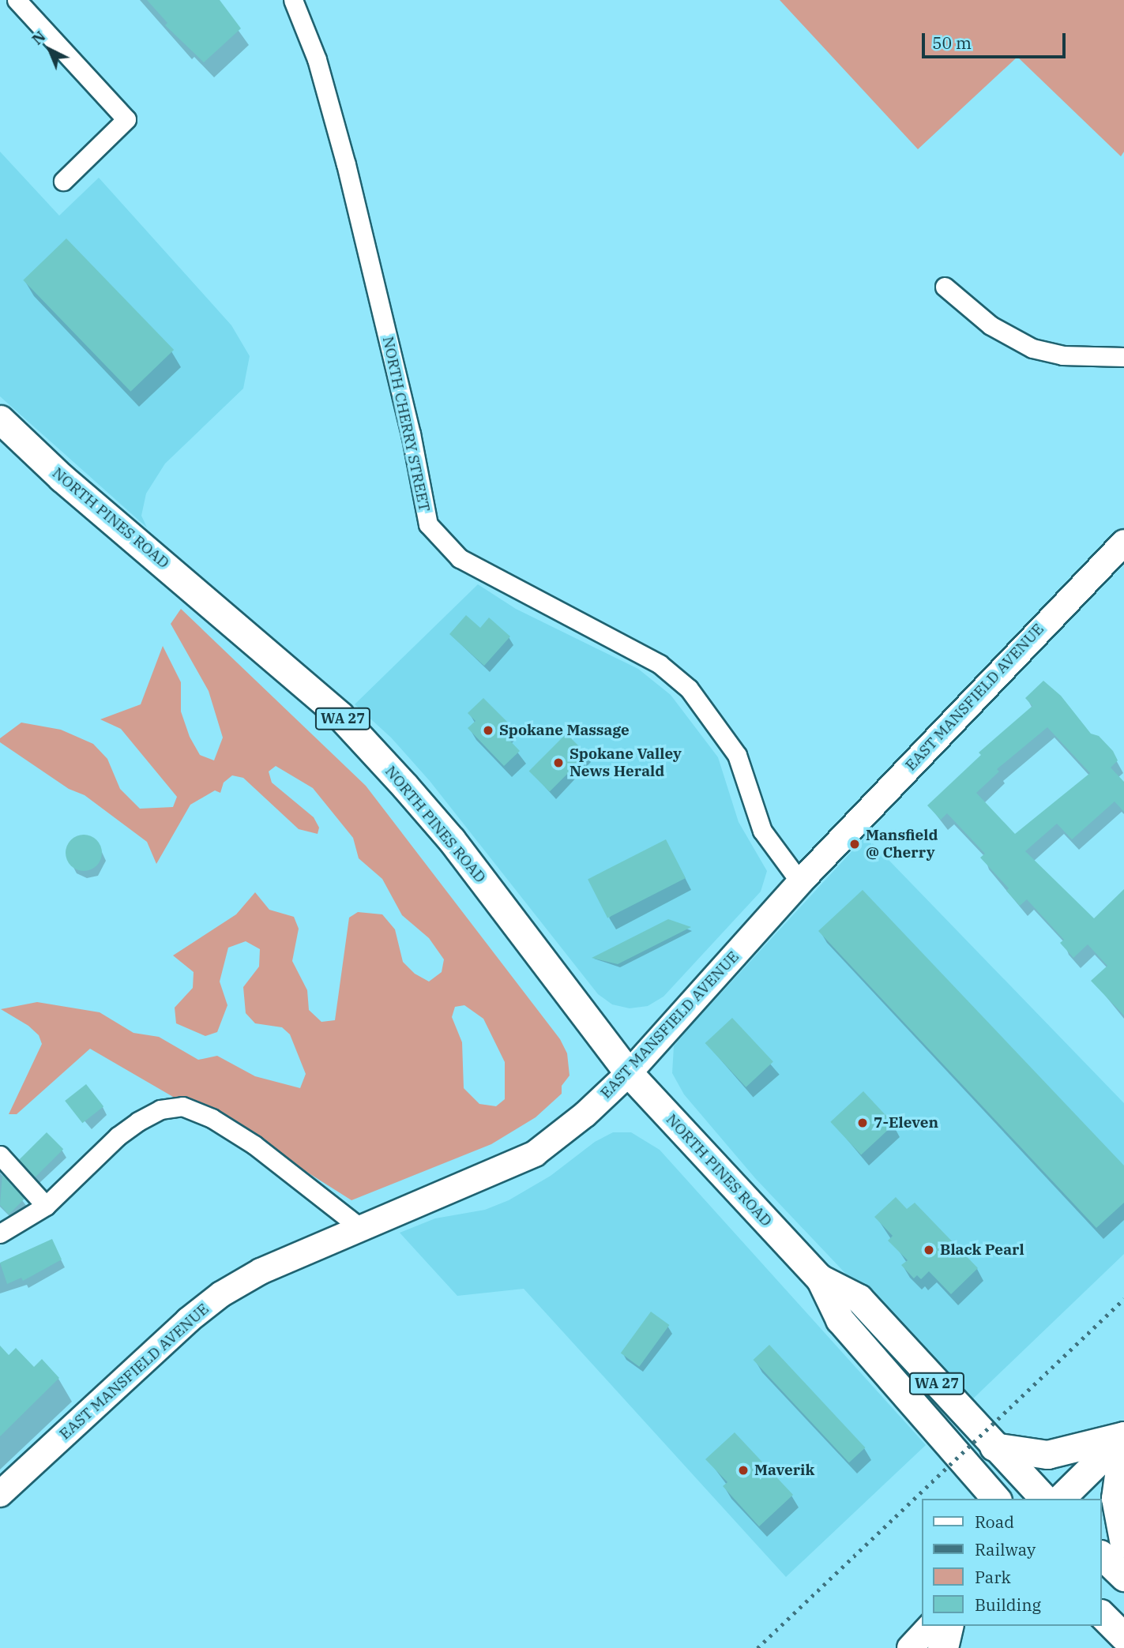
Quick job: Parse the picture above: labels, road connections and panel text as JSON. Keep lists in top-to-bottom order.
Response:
{
  "streets": {
    "main road": ["NORTH PINES ROAD", "EAST MANSFIELD AVENUE", "WA 27"],
    "street": ["NORTH CHERRY STREET"]
  },
  "crossings": [
    ["NORTH CHERRY STREET", "EAST MANSFIELD AVENUE"],
    ["NORTH PINES ROAD", "EAST MANSFIELD AVENUE"]
  ],
  "places": [
    "Spokane Massage",
    "Spokane Valley News Herald",
    "Mansfield @ Cherry",
    "7-Eleven",
    "Black Pearl",
    "Maverik"
  ],
  "legend": [
    "Road",
    "Railway",
    "Park",
    "Building"
  ],
  "scale_bar": "50 m",
  "north": "top left"
}
